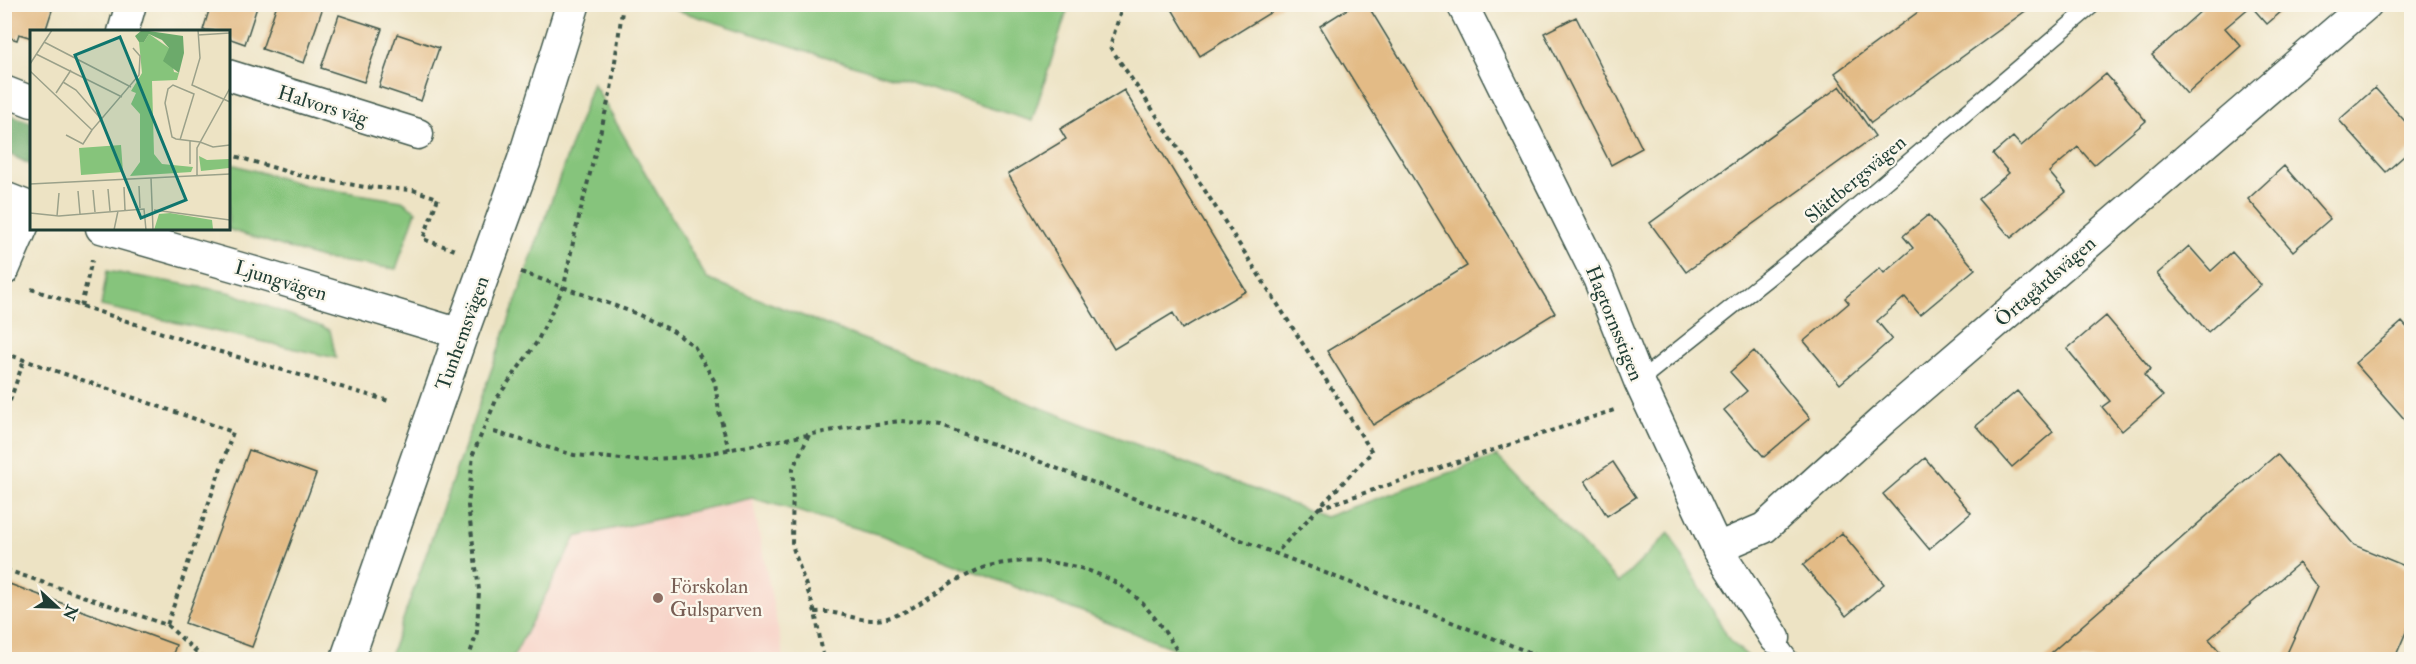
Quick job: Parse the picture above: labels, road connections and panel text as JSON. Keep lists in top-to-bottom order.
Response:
{
  "streets": {
    "street": [
      "Halvors väg",
      "Ljungvägen",
      "Örtagårdsvägen",
      "Hagtornsstigen",
      "Tunhemsvägen"
    ],
    "lane": ["Slättbergsvägen"]
  },
  "crossings": [
    ["Slättbergsvägen", "Hagtornsstigen"],
    ["Ljungvägen", "Tunhemsvägen"],
    ["Örtagårdsvägen", "Hagtornsstigen"]
  ],
  "places": ["Förskolan Gulsparven"],
  "north": "right"
}
